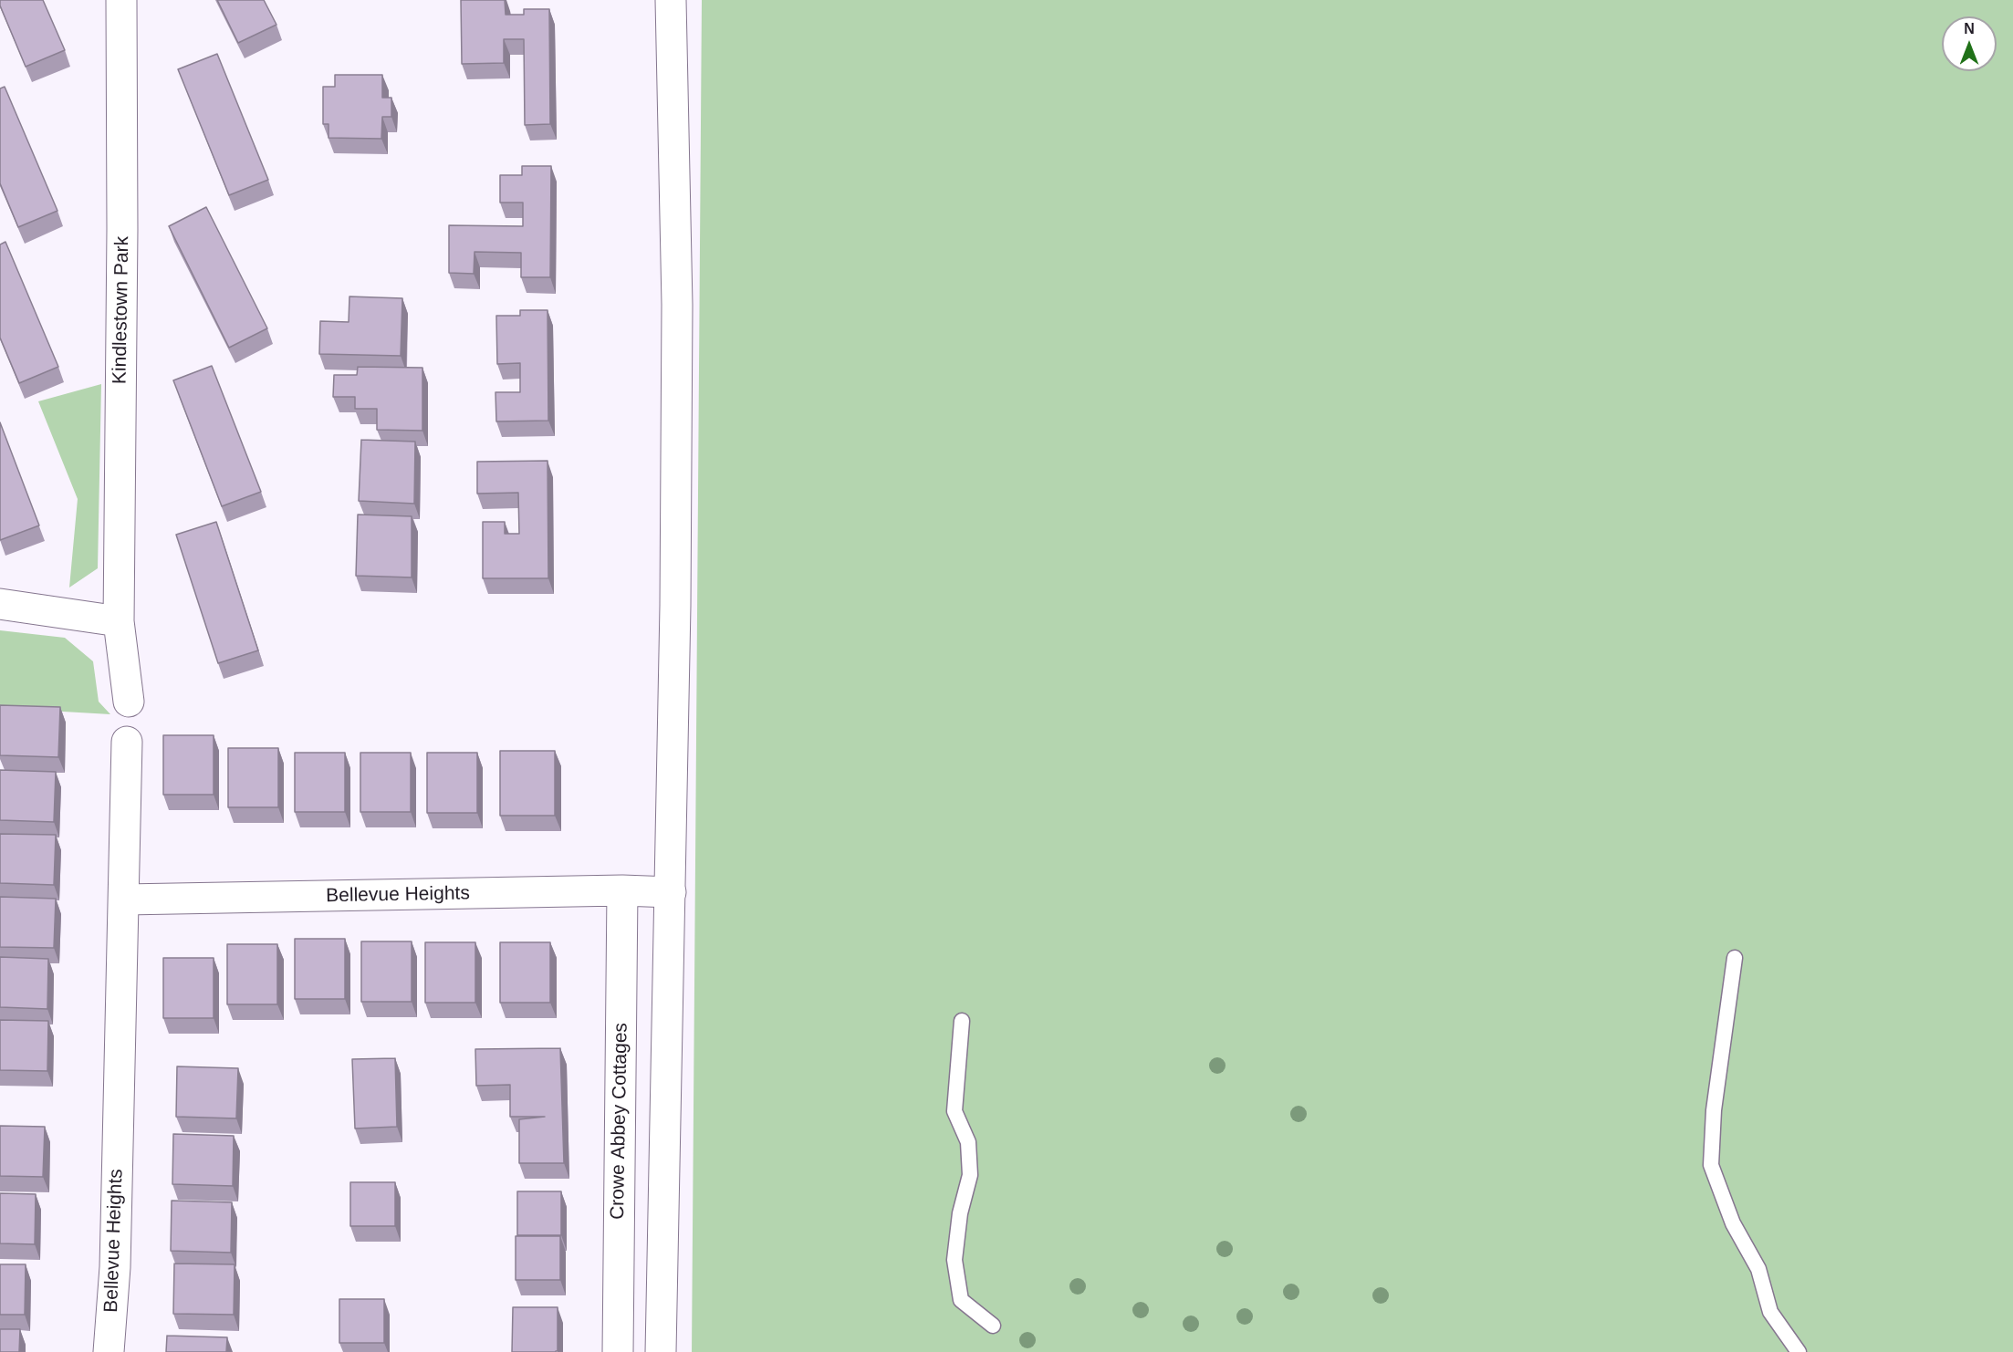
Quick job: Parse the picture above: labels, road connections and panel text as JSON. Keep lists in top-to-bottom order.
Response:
{
  "streets": {
    "street": ["Kindlestown Park", "Bellevue Heights", "Crowe Abbey Cottages"]
  },
  "crossings": [
    ["Bellevue Heights", "Crowe Abbey Cottages"]
  ],
  "north": "top"
}
